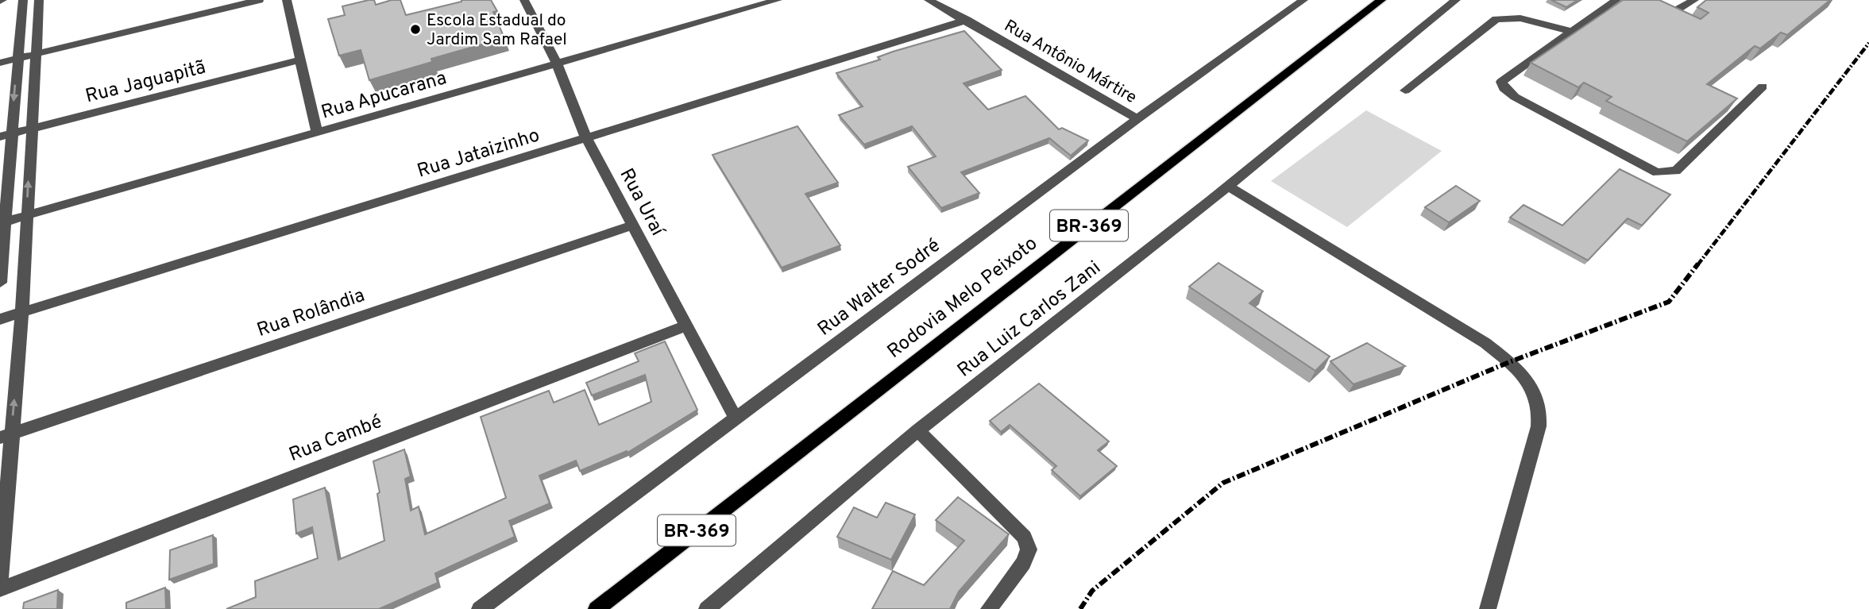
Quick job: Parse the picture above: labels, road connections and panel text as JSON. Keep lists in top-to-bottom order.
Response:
{
  "streets": {
    "main road": ["BR-369", "Rodovia Melo Peixoto"],
    "street": [
      "Rua Antônio Mártire",
      "Rua Jaguapitã",
      "Rua Apucarana",
      "Rua Jataizinho",
      "Rua Uraí",
      "Rua Walter Sodré",
      "Rua Rolândia",
      "Rua Luiz Carlos Zani",
      "Rua Cambé"
    ]
  },
  "crossings": [
    ["Rua Antônio Mártire", "Rua Jataizinho"],
    ["Rua Antônio Mártire", "Rua Walter Sodré"],
    ["Rua Apucarana", "Rua Uraí"],
    ["Rua Jataizinho", "Rua Uraí"],
    ["Rua Uraí", "Rua Walter Sodré"],
    ["Rua Uraí", "Rua Rolândia"],
    ["Rua Uraí", "Rua Cambé"]
  ],
  "places": ["Escola Estadual do Jardim Sam Rafael"]
}
